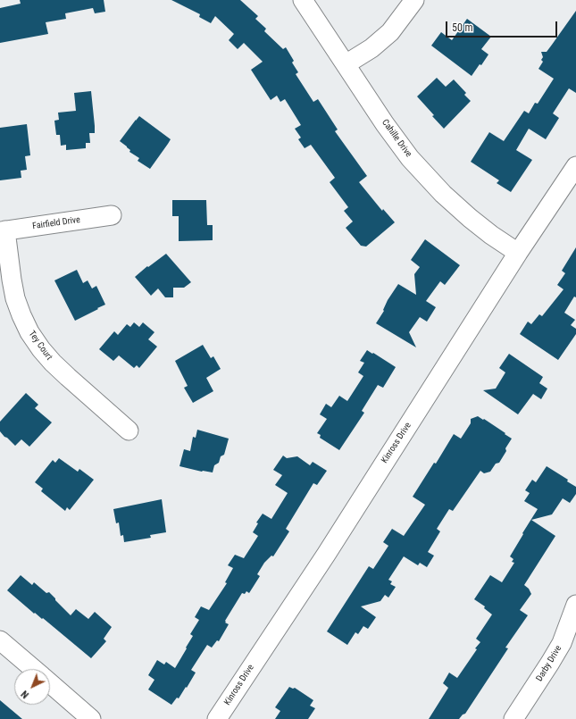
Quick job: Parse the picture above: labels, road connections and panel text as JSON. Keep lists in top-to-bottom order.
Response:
{
  "streets": {
    "street": [
      "Cahille Drive",
      "Fairfield Drive",
      "Tey Court",
      "Kinross Drive",
      "Darby Drive"
    ]
  },
  "crossings": [
    ["Cahille Drive", "Kinross Drive"],
    ["Fairfield Drive", "Tey Court"]
  ],
  "scale_bar": "50 m",
  "north": "bottom left"
}
